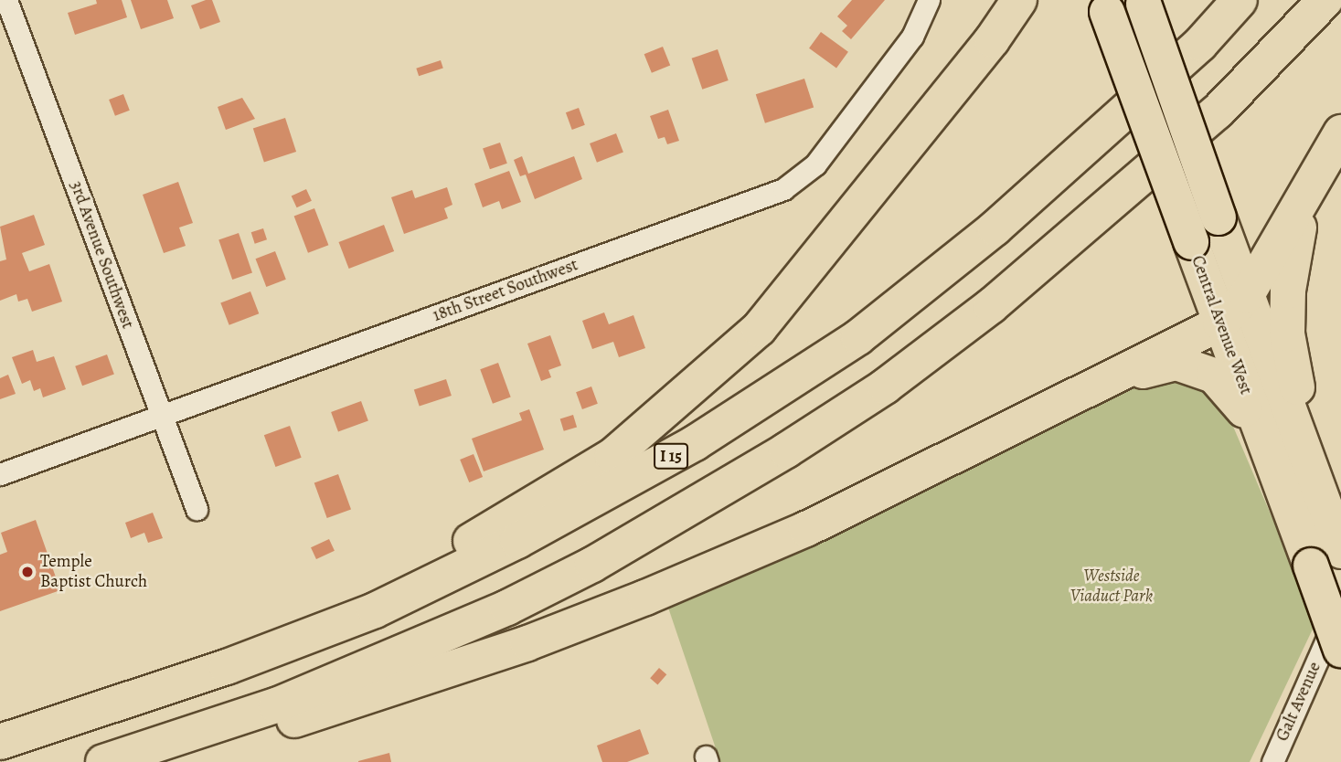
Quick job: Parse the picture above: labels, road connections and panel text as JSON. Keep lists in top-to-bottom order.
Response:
{
  "streets": {
    "highway": ["Central Avenue West", "I 15"],
    "street": ["3rd Avenue Southwest", "18th Street Southwest", "Galt Avenue"]
  },
  "crossings": [
    ["3rd Avenue Southwest", "18th Street Southwest"]
  ],
  "parks": ["Westside Viaduct Park"],
  "places": ["Temple Baptist Church"]
}
